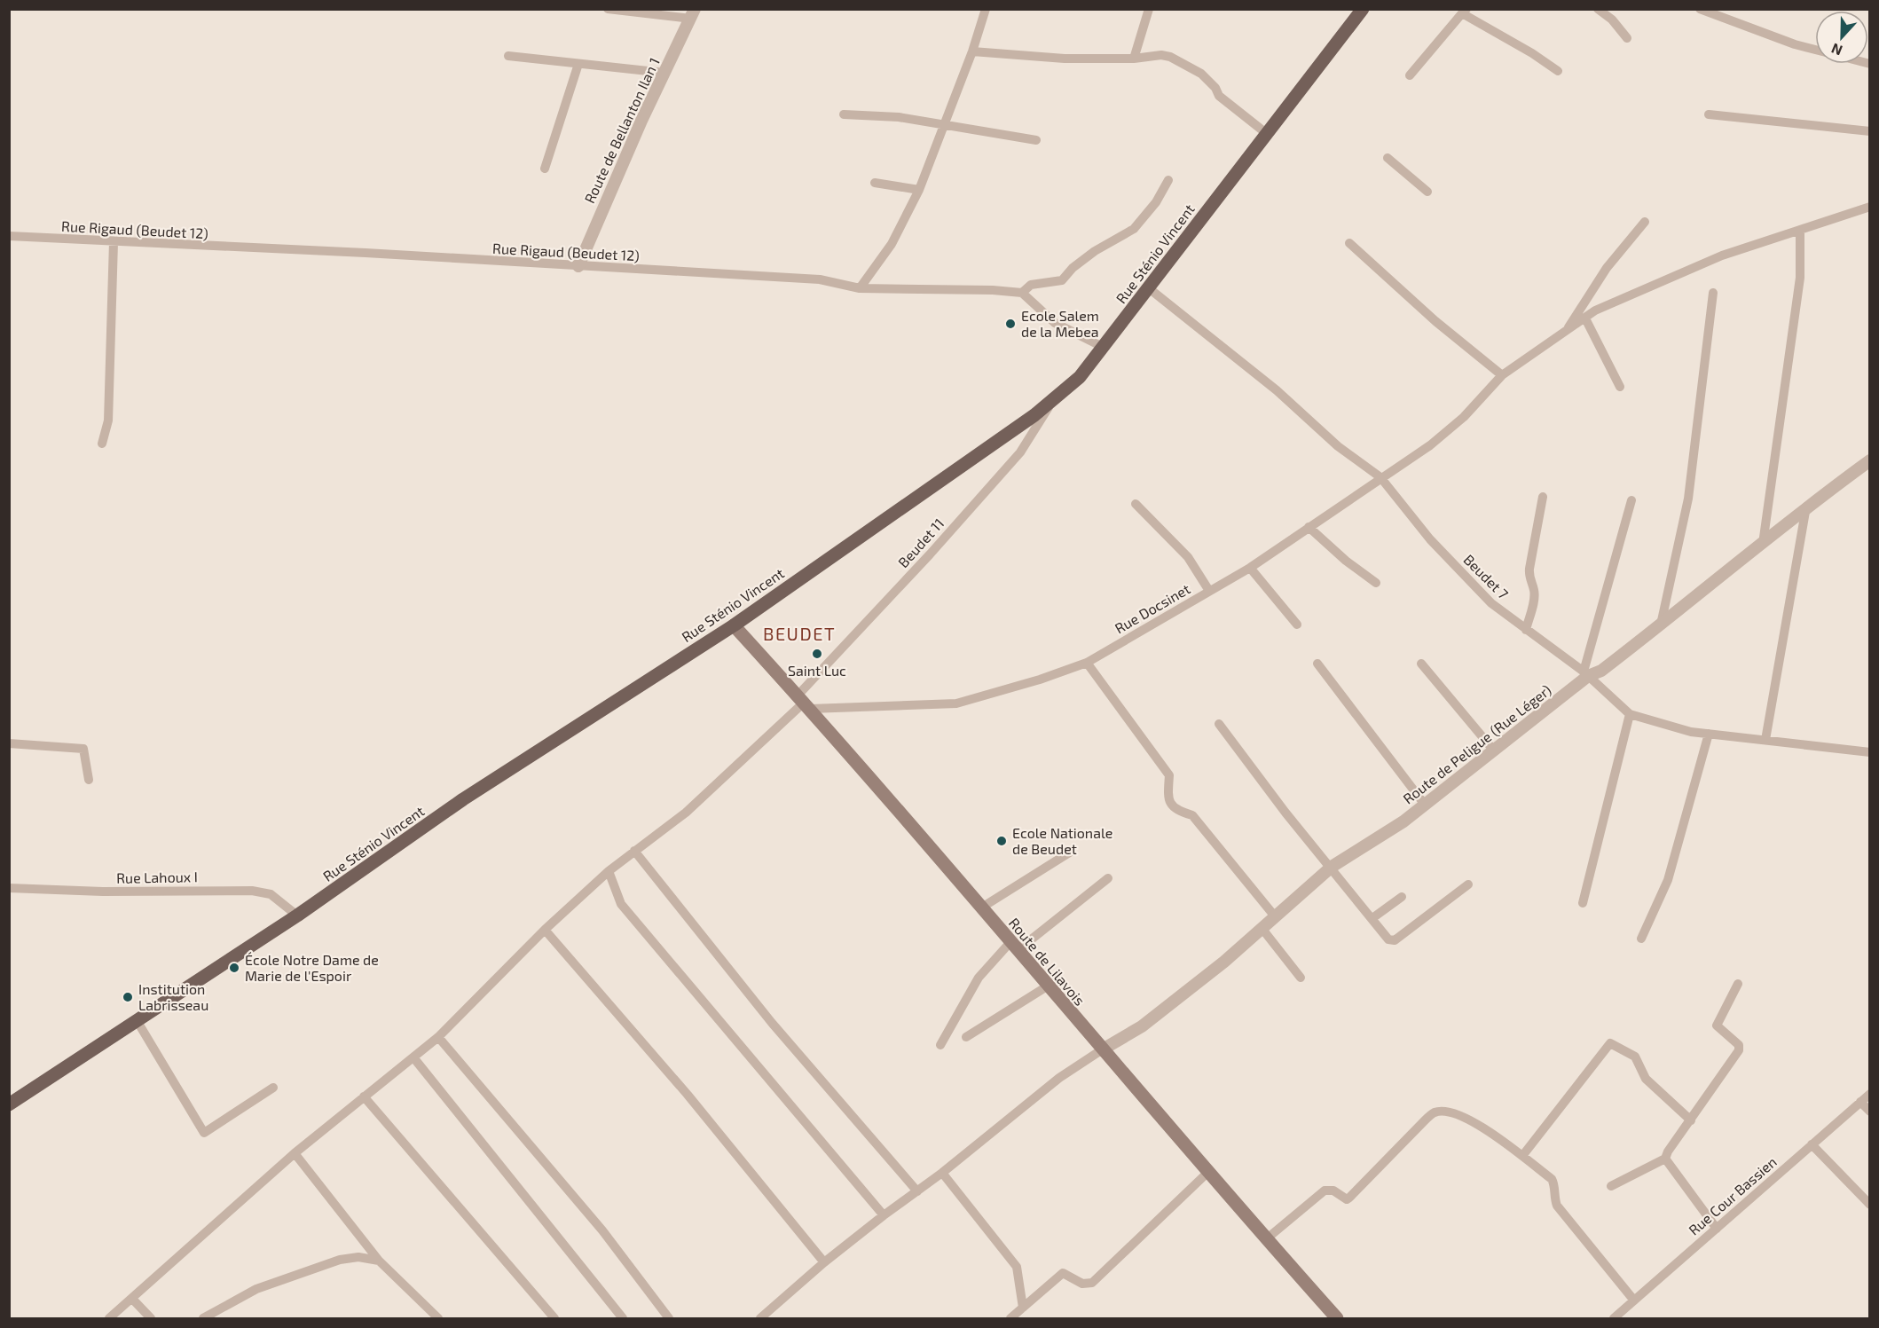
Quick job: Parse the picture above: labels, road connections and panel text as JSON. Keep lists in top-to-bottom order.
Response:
{
  "streets": {
    "main road": ["Rue Sténio Vincent", "Route de Lilavois"],
    "street": [
      "Route de Bellanton Ilan 1",
      "Rue Rigaud (Beudet 12)",
      "Beudet 11",
      "Beudet 7",
      "Rue Docsinet",
      "Route de Peligue (Rue Léger)",
      "Rue Lahoux I",
      "Rue Cour Bassien"
    ]
  },
  "crossings": [
    ["Route de Bellanton Ilan 1", "Rue Rigaud (Beudet 12)"],
    ["Rue Sténio Vincent", "Beudet 11"],
    ["Rue Sténio Vincent", "Beudet 7"],
    ["Rue Sténio Vincent", "Rue Lahoux I"],
    ["Rue Sténio Vincent", "Route de Lilavois"],
    ["Beudet 11", "Rue Docsinet"],
    ["Beudet 11", "Route de Lilavois"],
    ["Beudet 7", "Rue Docsinet"],
    ["Beudet 7", "Route de Peligue (Rue Léger)"],
    ["Rue Docsinet", "Route de Lilavois"],
    ["Route de Peligue (Rue Léger)", "Route de Lilavois"]
  ],
  "districts": ["BEUDET"],
  "places": [
    "Ecole Salem de la Mebea",
    "Saint Luc",
    "Ecole Nationale de Beudet",
    "École Notre Dame de Marie de l'Espoir",
    "Institution Labrisseau"
  ],
  "north": "bottom"
}
